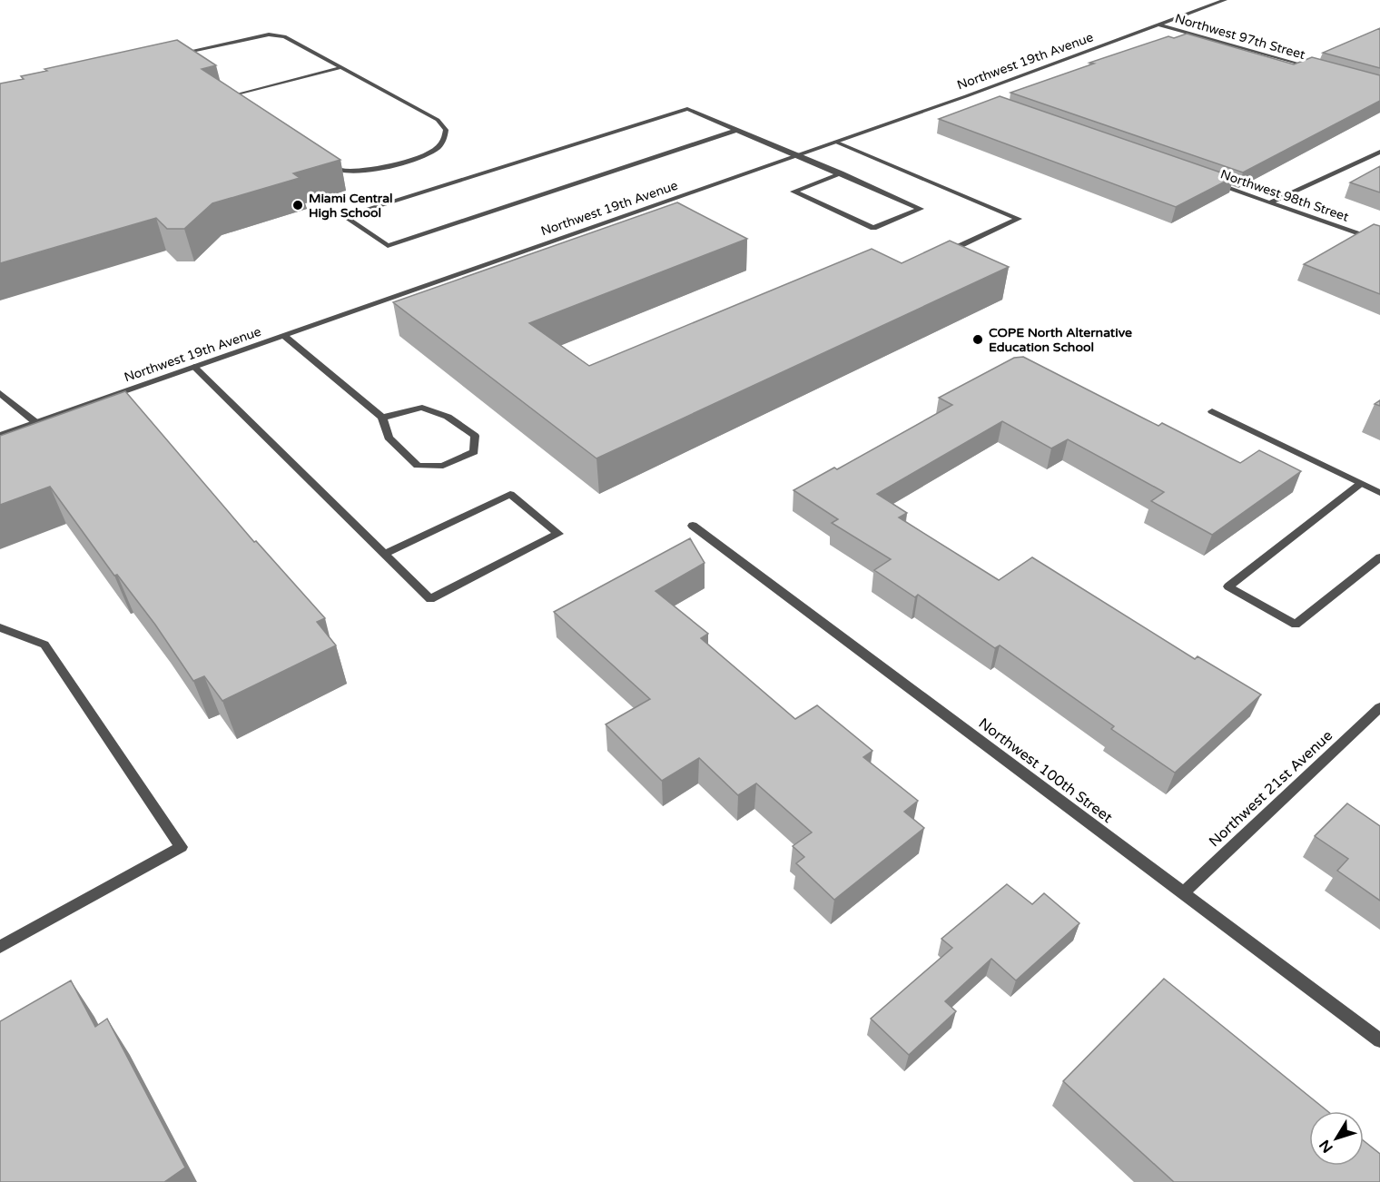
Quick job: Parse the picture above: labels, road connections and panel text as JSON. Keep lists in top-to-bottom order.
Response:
{
  "streets": {
    "street": [
      "Northwest 97th Street",
      "Northwest 19th Avenue",
      "Northwest 98th Street",
      "Northwest 100th Street",
      "Northwest 21st Avenue"
    ]
  },
  "crossings": [
    ["Northwest 97th Street", "Northwest 19th Avenue"],
    ["Northwest 100th Street", "Northwest 21st Avenue"]
  ],
  "places": ["Miami Central High School", "COPE North Alternative Education School"],
  "north": "bottom left"
}
